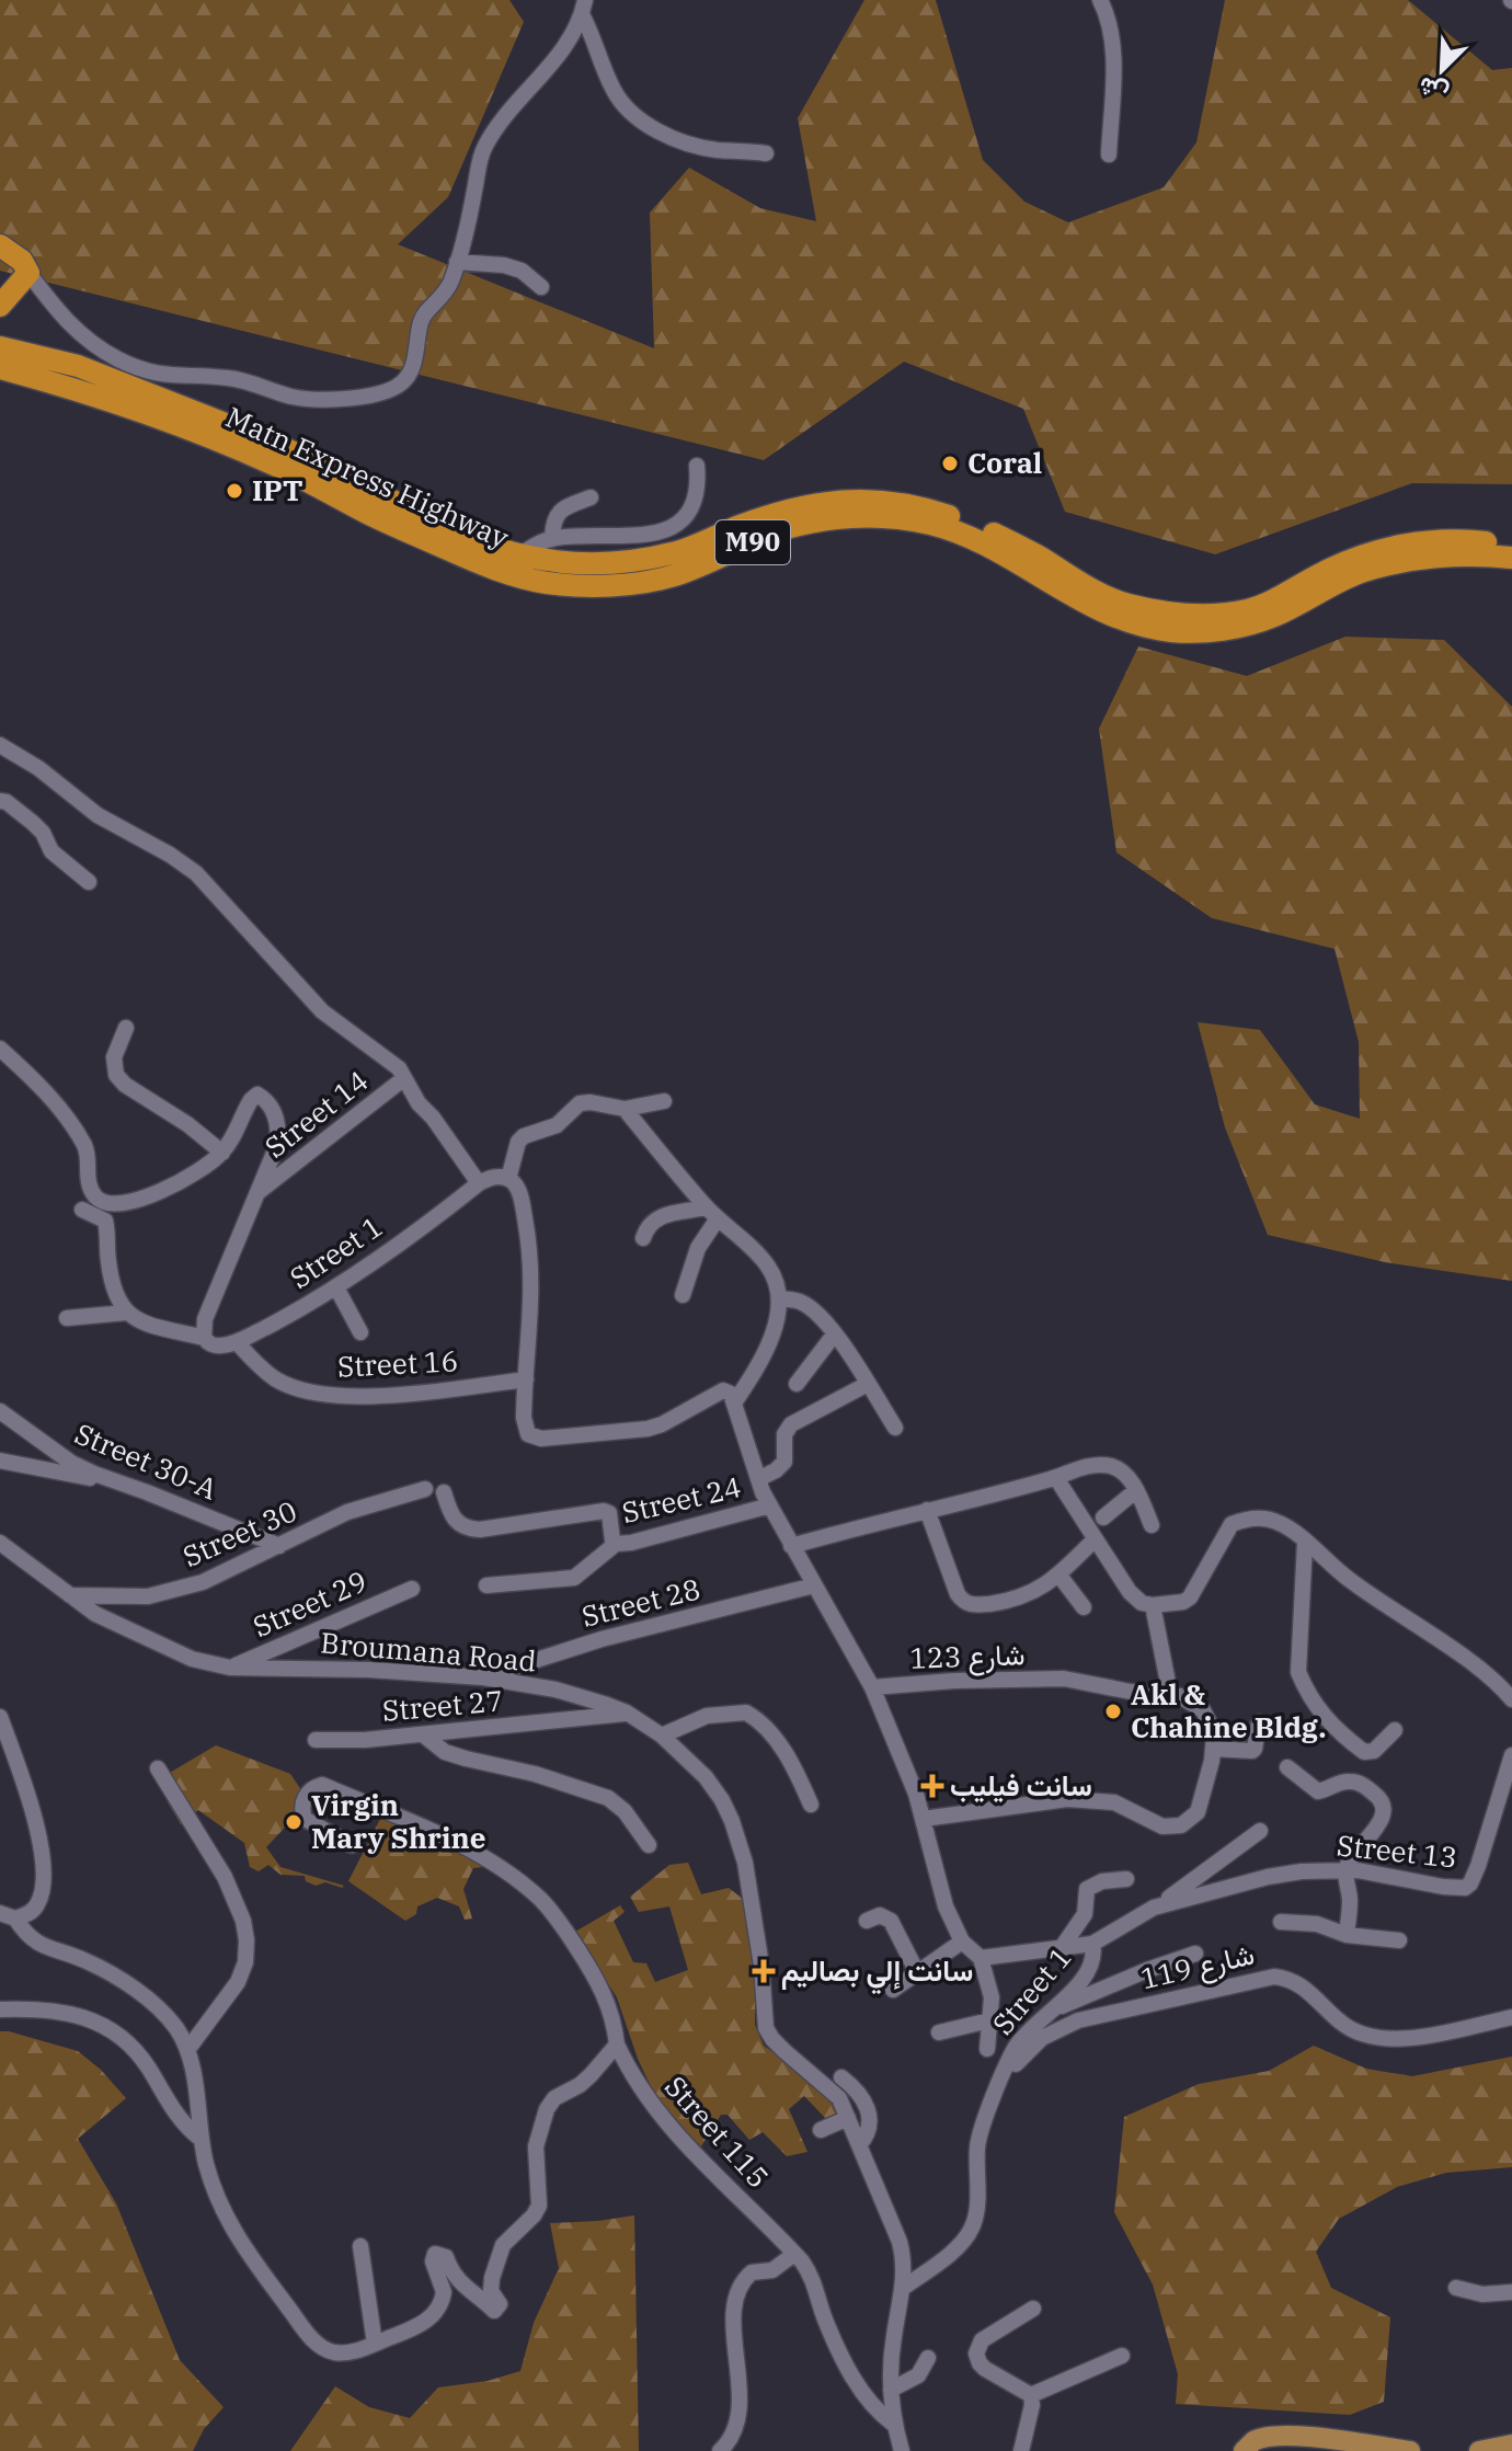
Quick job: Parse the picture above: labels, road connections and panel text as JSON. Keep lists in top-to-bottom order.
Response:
{
  "streets": {
    "highway": ["Matn Express Highway", "M90"],
    "street": [
      "Street 14",
      "Street 1",
      "Street 16",
      "Street 30-A",
      "Street 24",
      "Street 30",
      "Street 28",
      "Street 29",
      "Broumana Road",
      "شارع 123",
      "Street 27",
      "Street 13",
      "شارع 119",
      "Street 115"
    ]
  },
  "crossings": [
    ["Street 1", "Street 16"],
    ["Street 1", "Broumana Road"],
    ["Street 1", "Street 13"],
    ["Street 1", "شارع 119"],
    ["Street 30-A", "Street 30"],
    ["Street 30", "Broumana Road"],
    ["Street 28", "Broumana Road"],
    ["Street 29", "Broumana Road"],
    ["Broumana Road", "Street 27"],
    ["Broumana Road", "Street 115"]
  ],
  "places": {
    "other": [
      "Coral",
      "IPT",
      "Akl & Chahine Bldg.",
      "Virgin Mary Shrine"
    ],
    "health": ["سانت فيليب", "سانت إلي بصاليم"]
  },
  "north": "bottom left"
}
